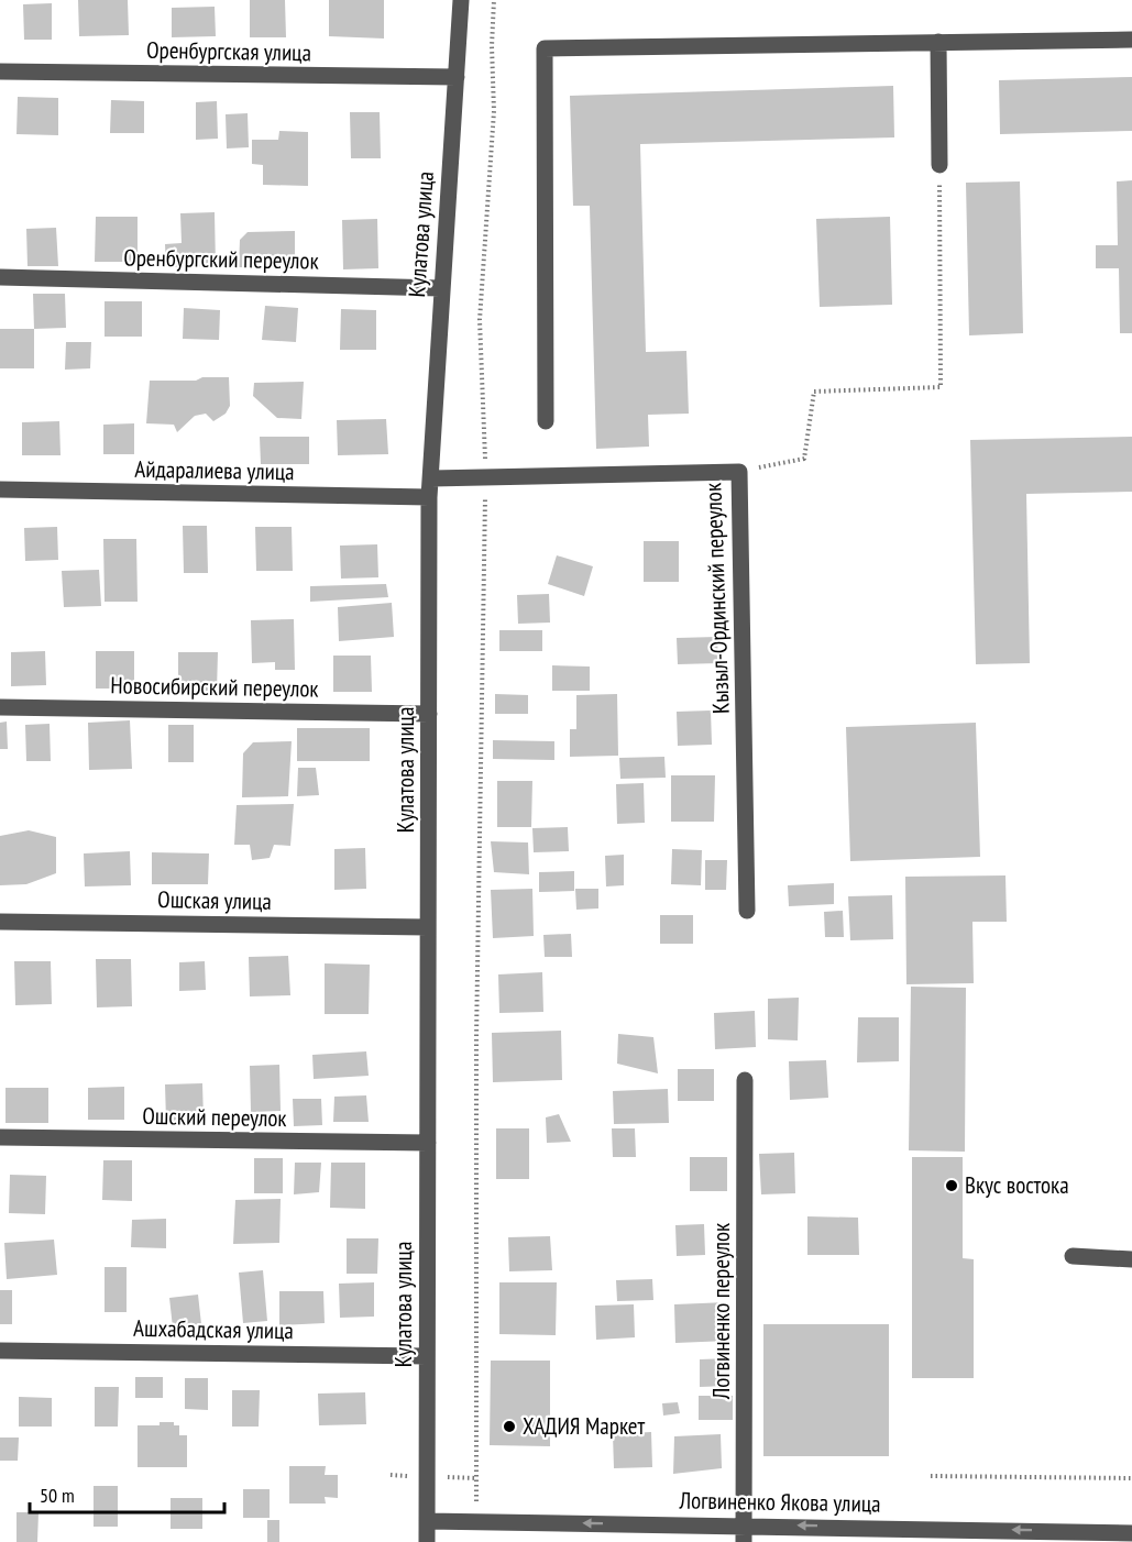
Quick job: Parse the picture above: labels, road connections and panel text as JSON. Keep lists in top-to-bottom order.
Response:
{
  "streets": {
    "street": [
      "Оренбургская улица",
      "Кулатова улица",
      "Оренбургский переулок",
      "Айдаралиева улица",
      "Кызыл-Ординский переулок",
      "Новосибирский переулок",
      "Ошская улица",
      "Ошский переулок",
      "Логвиненко переулок",
      "Ашхабадская улица",
      "Логвиненко Якова улица"
    ]
  },
  "crossings": [
    ["Оренбургская улица", "Кулатова улица"],
    ["Кулатова улица", "Оренбургский переулок"],
    ["Кулатова улица", "Айдаралиева улица"],
    ["Кулатова улица", "Кызыл-Ординский переулок"],
    ["Кулатова улица", "Новосибирский переулок"],
    ["Кулатова улица", "Ошская улица"],
    ["Кулатова улица", "Ошский переулок"],
    ["Кулатова улица", "Ашхабадская улица"],
    ["Кулатова улица", "Логвиненко Якова улица"],
    ["Логвиненко переулок", "Логвиненко Якова улица"]
  ],
  "one_way": ["Логвиненко Якова улица"],
  "places": ["Вкус востока", "ХАДИЯ Маркет"],
  "scale_bar": "50 m"
}
